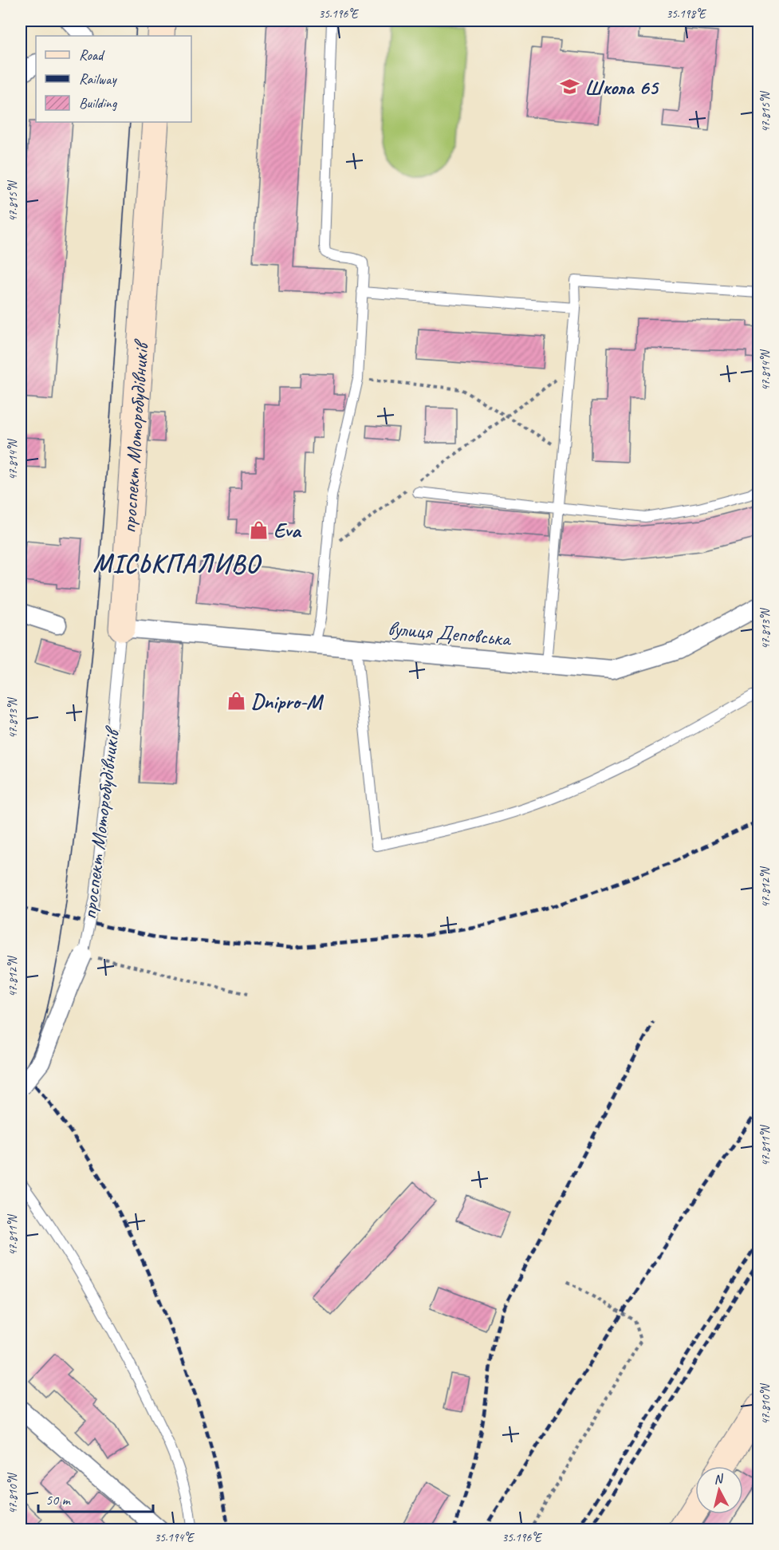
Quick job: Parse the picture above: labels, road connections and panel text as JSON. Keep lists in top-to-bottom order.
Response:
{
  "streets": {
    "street": ["проспект Моторобудівників", "вулиця Деповська"]
  },
  "crossings": [
    ["проспект Моторобудівників", "вулиця Деповська"]
  ],
  "districts": ["МІСЬКПАЛИВО"],
  "places": {
    "school or university": ["Школа 65"],
    "shop": ["Eva", "Dnipro-M"]
  },
  "legend": ["Road", "Railway", "Building"],
  "scale_bar": "50 m",
  "north": "top",
  "coordinates": [
    "35.196°E",
    "35.198°E",
    "47.815°N",
    "47.814°N",
    "47.813°N",
    "47.812°N",
    "47.811°N",
    "47.810°N",
    "35.194°E"
  ]
}
